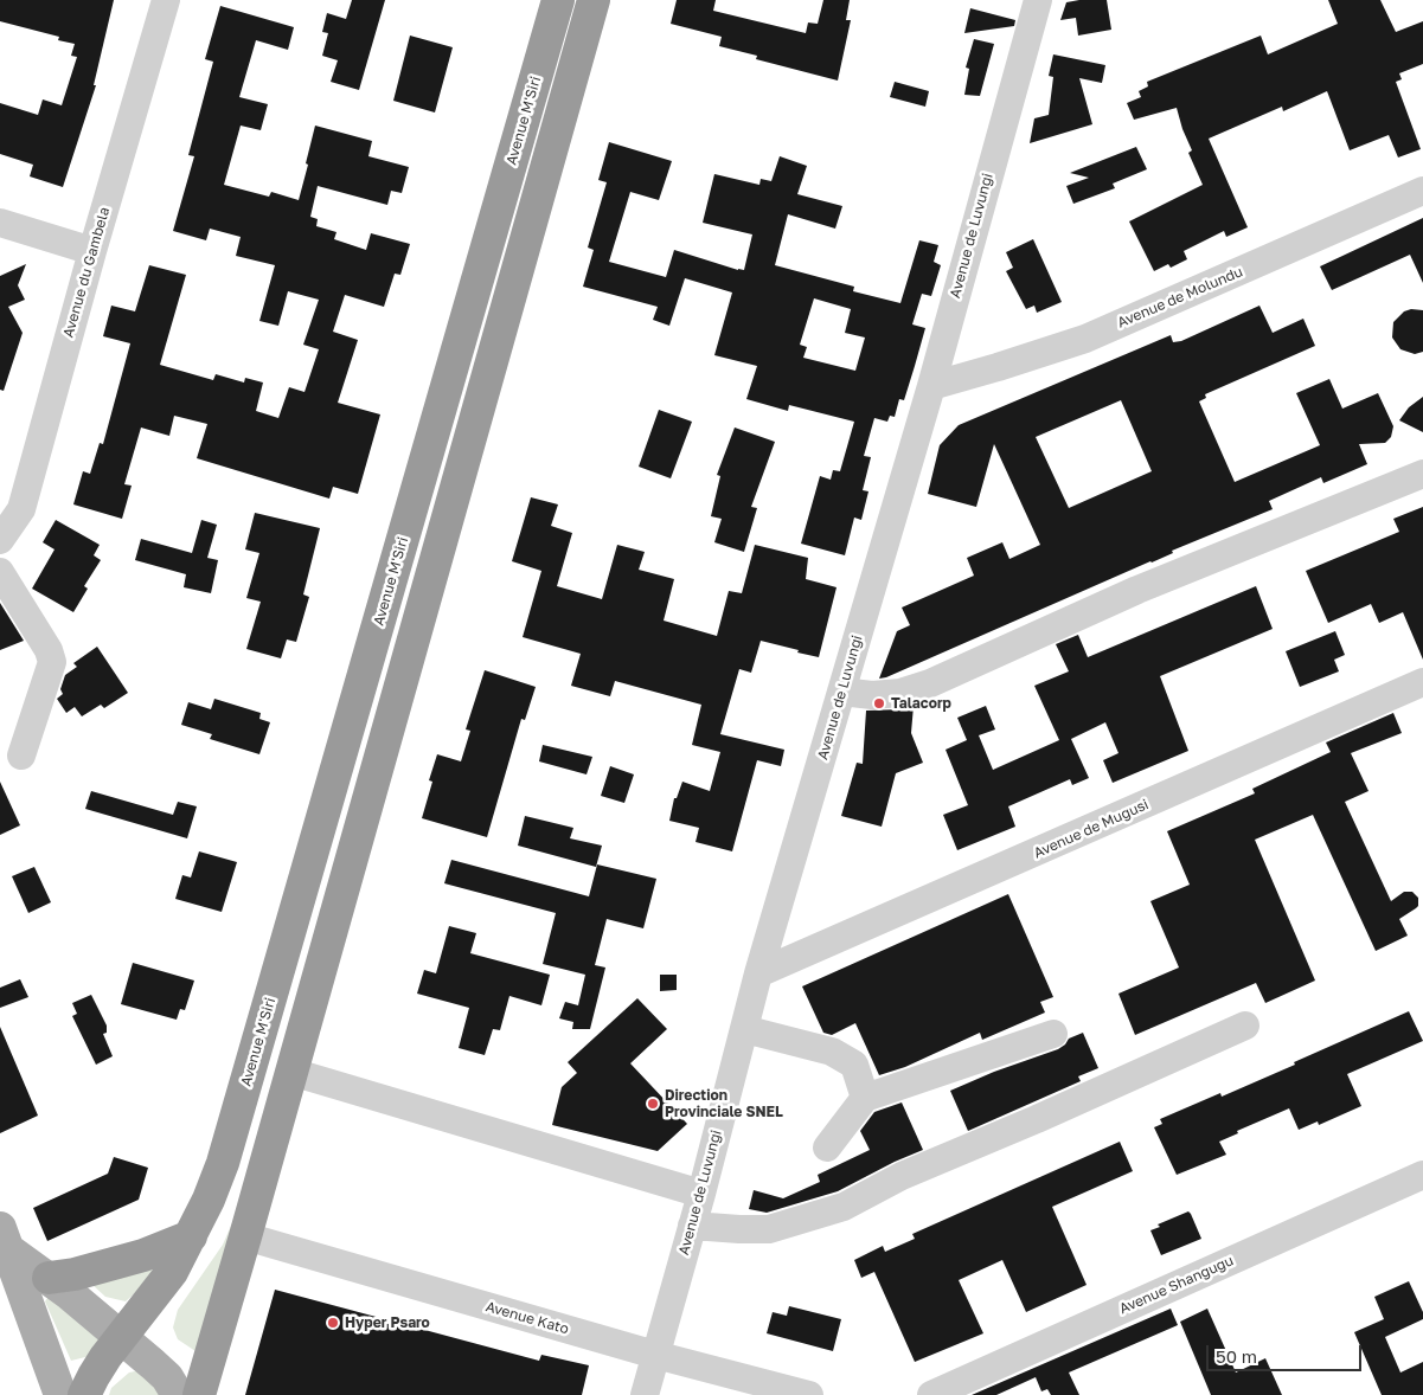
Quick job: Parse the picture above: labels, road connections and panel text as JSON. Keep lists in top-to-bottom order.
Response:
{
  "streets": {
    "highway": ["Avenue M'Siri"],
    "street": [
      "Avenue de Luvungi",
      "Avenue du Gambela",
      "Avenue de Molundu",
      "Avenue de Mugusi",
      "Avenue Shangugu",
      "Avenue Kato"
    ]
  },
  "crossings": [
    ["Avenue de Luvungi", "Avenue de Molundu"],
    ["Avenue de Luvungi", "Avenue de Mugusi"],
    ["Avenue de Luvungi", "Avenue Kato"]
  ],
  "places": ["Talacorp", "Direction Provinciale SNEL", "Hyper Psaro"],
  "scale_bar": "50 m"
}
